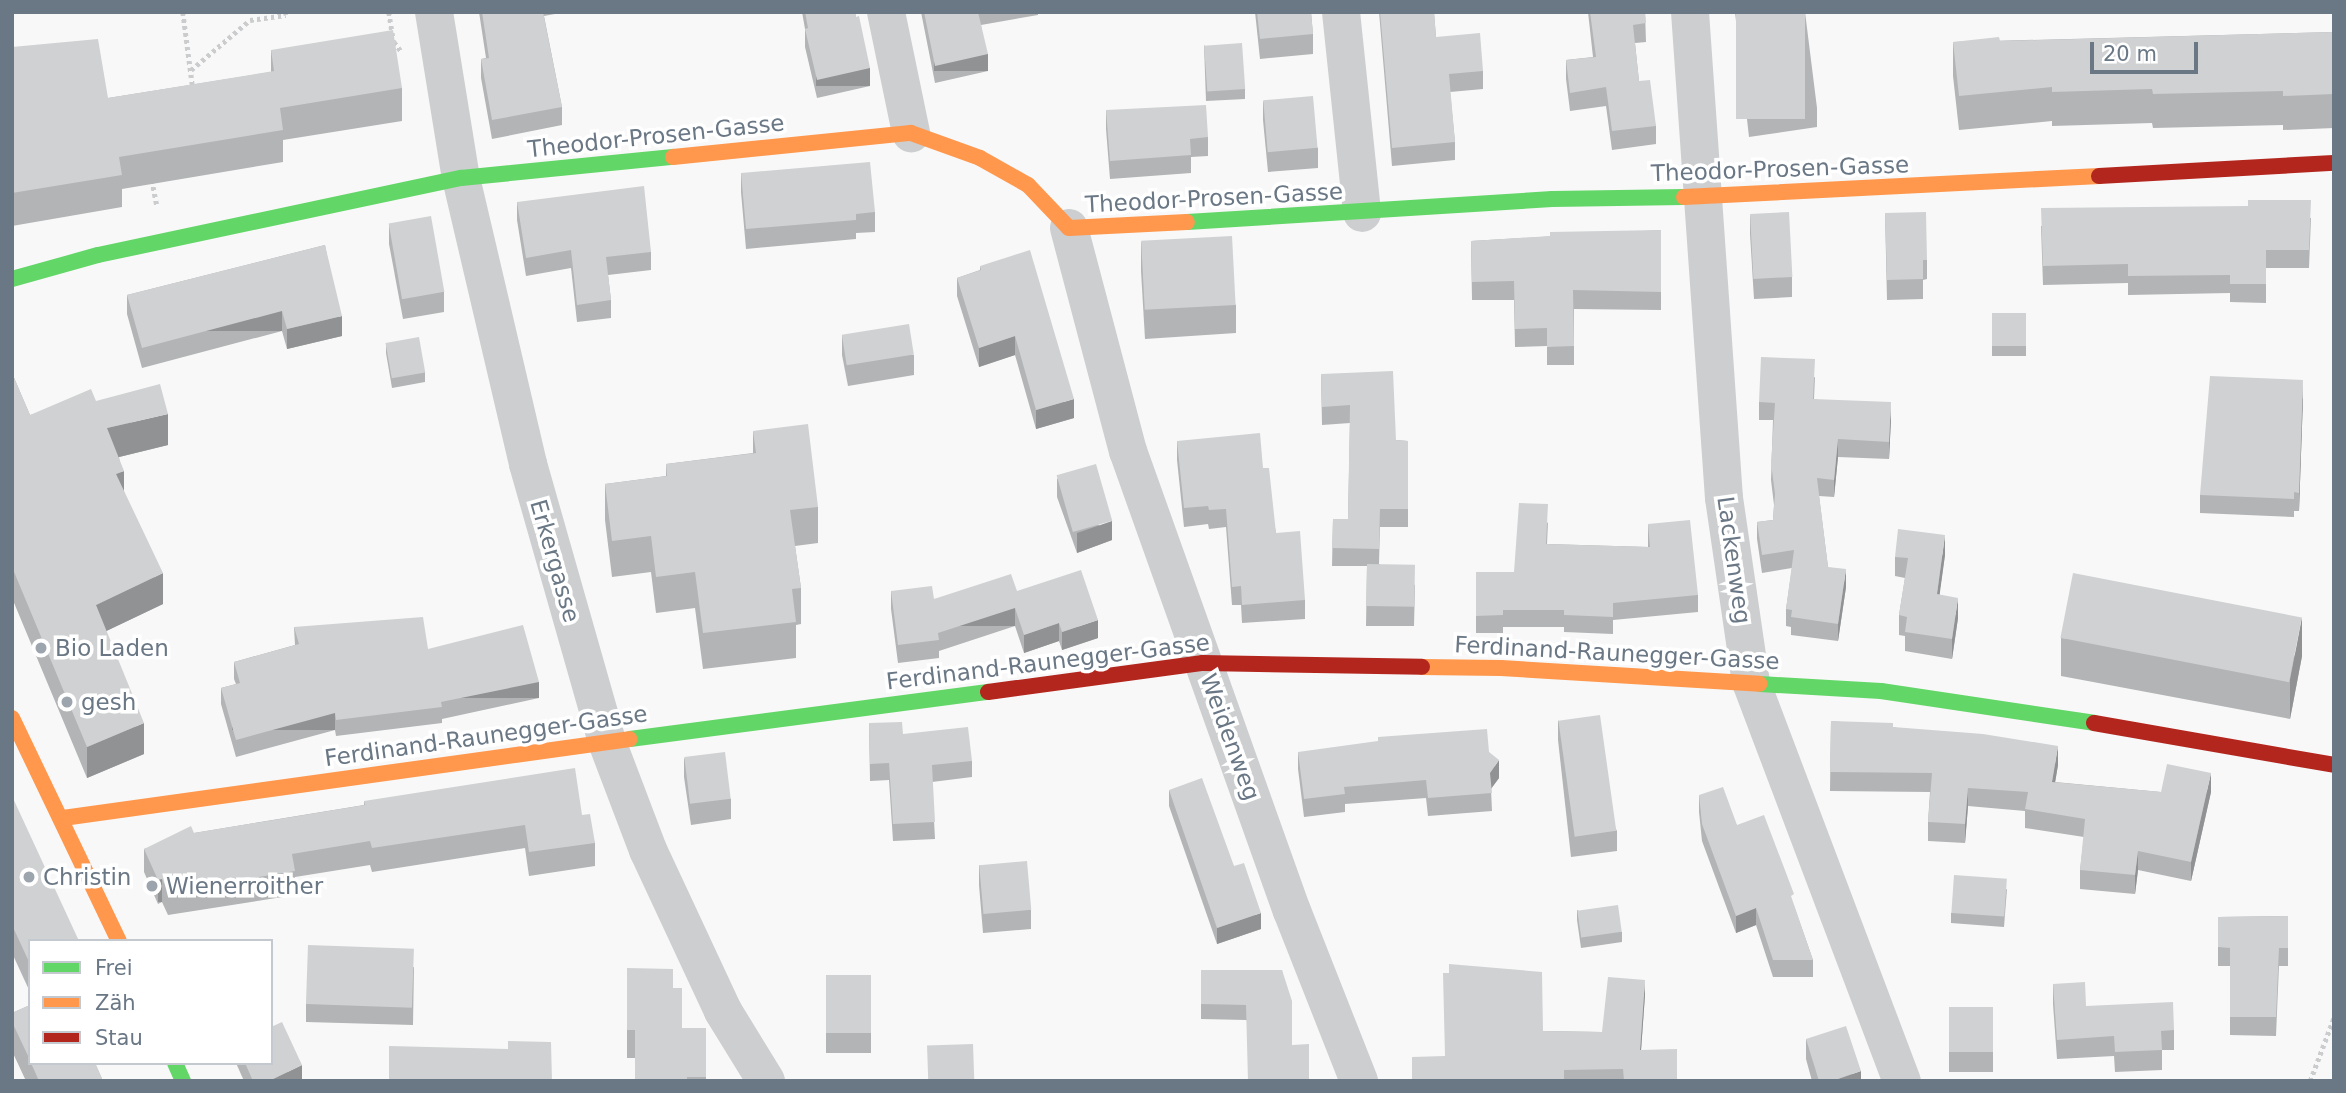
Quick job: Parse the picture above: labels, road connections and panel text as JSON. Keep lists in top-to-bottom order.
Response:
{
  "streets": {
    "street": [
      "Theodor-Prosen-Gasse",
      "Lackenweg",
      "Erkergasse",
      "Ferdinand-Raunegger-Gasse",
      "Weidenweg"
    ]
  },
  "crossings": [
    ["Theodor-Prosen-Gasse", "Lackenweg"],
    ["Theodor-Prosen-Gasse", "Erkergasse"],
    ["Theodor-Prosen-Gasse", "Weidenweg"],
    ["Lackenweg", "Ferdinand-Raunegger-Gasse"],
    ["Erkergasse", "Ferdinand-Raunegger-Gasse"],
    ["Ferdinand-Raunegger-Gasse", "Weidenweg"]
  ],
  "places": [
    "Bio Laden",
    "gesh",
    "Christin",
    "Wienerroither"
  ],
  "legend": ["Frei", "Zäh", "Stau"],
  "scale_bar": "20 m"
}
